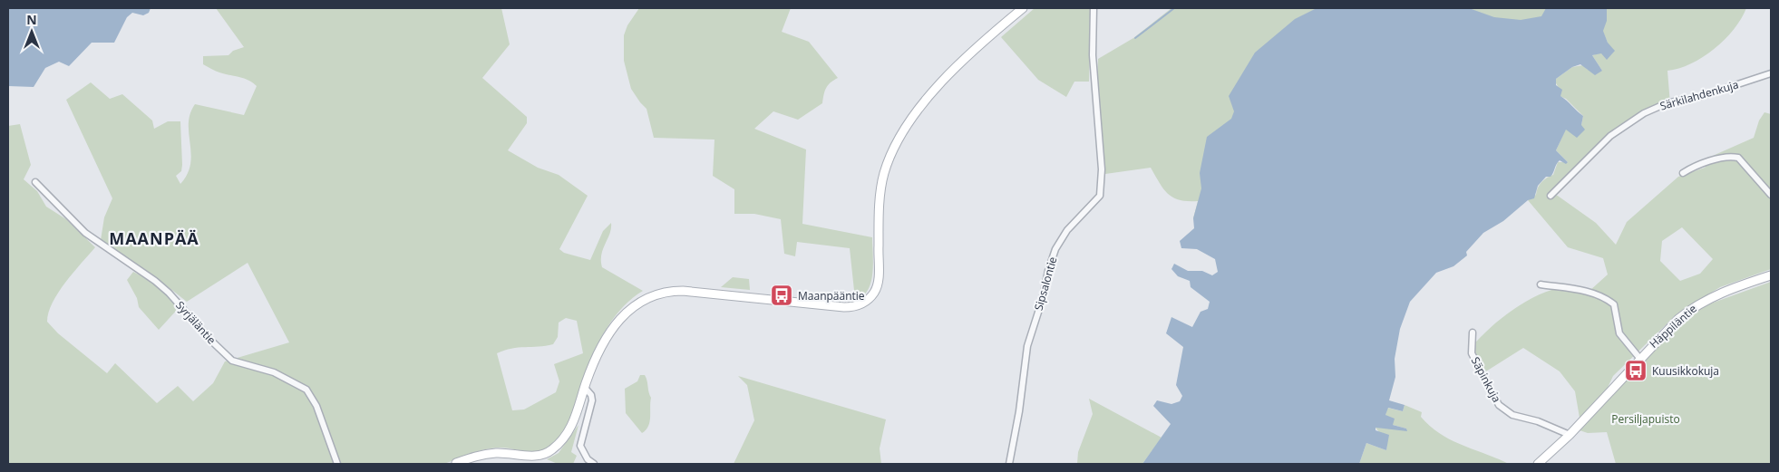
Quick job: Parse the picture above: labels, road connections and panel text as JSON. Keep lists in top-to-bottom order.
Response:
{
  "streets": {
    "street": [
      "Särkilahdenkuja",
      "Sipsalontie",
      "Syrjäläntie",
      "Häppiläntie",
      "Säpinkuja"
    ]
  },
  "crossings": [
    ["Häppiläntie", "Säpinkuja"]
  ],
  "districts": ["MAANPÄÄ"],
  "parks": ["Persiljapuisto"],
  "places": {
    "bus stop": ["Maanpääntie", "Kuusikkokuja"]
  },
  "north": "top"
}
